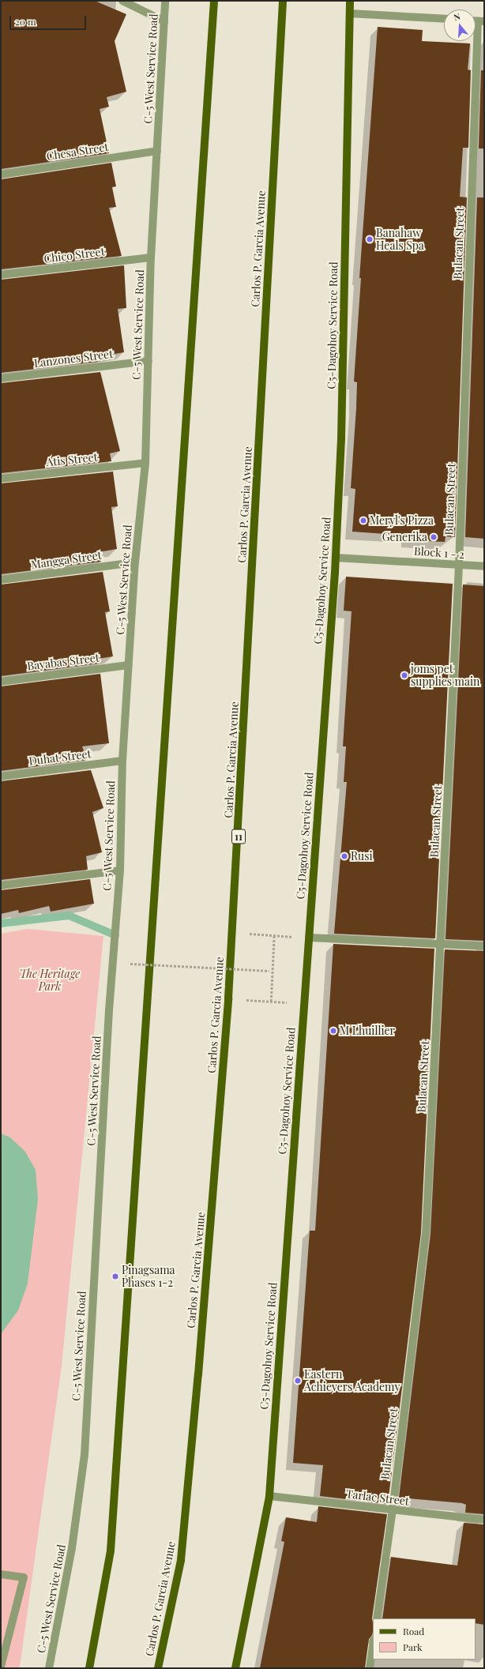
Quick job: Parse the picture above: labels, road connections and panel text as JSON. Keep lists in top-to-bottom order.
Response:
{
  "streets": {
    "main road": ["Carlos P. Garcia Avenue", "C5-Dagohoy Service Road", "11"],
    "street": [
      "C-5 West Service Road",
      "Chesa Street",
      "Bulacan Street",
      "Chico Street",
      "Lanzones Street",
      "Atis Street",
      "Block 1 - 2",
      "Mangga Street",
      "Bayabas Street",
      "Duhat Street",
      "Tarlac Street"
    ]
  },
  "crossings": [
    ["C-5 West Service Road", "Chesa Street"],
    ["C-5 West Service Road", "Chico Street"],
    ["C-5 West Service Road", "Lanzones Street"],
    ["C-5 West Service Road", "Atis Street"],
    ["C-5 West Service Road", "Mangga Street"],
    ["C-5 West Service Road", "Bayabas Street"],
    ["C-5 West Service Road", "Duhat Street"],
    ["Bulacan Street", "Block 1 - 2"],
    ["Bulacan Street", "Tarlac Street"],
    ["C5-Dagohoy Service Road", "Block 1 - 2"],
    ["C5-Dagohoy Service Road", "Tarlac Street"]
  ],
  "parks": ["The Heritage Park"],
  "places": [
    "Banahaw Heals Spa",
    "Meryl's Pizza",
    "Generika",
    "joms pet supplies main",
    "Rusi",
    "M Lhuillier",
    "Pinagsama Phases 1-2",
    "Eastern Achievers Academy"
  ],
  "legend": ["Road", "Park"],
  "scale_bar": "20 m",
  "north": "top"
}
